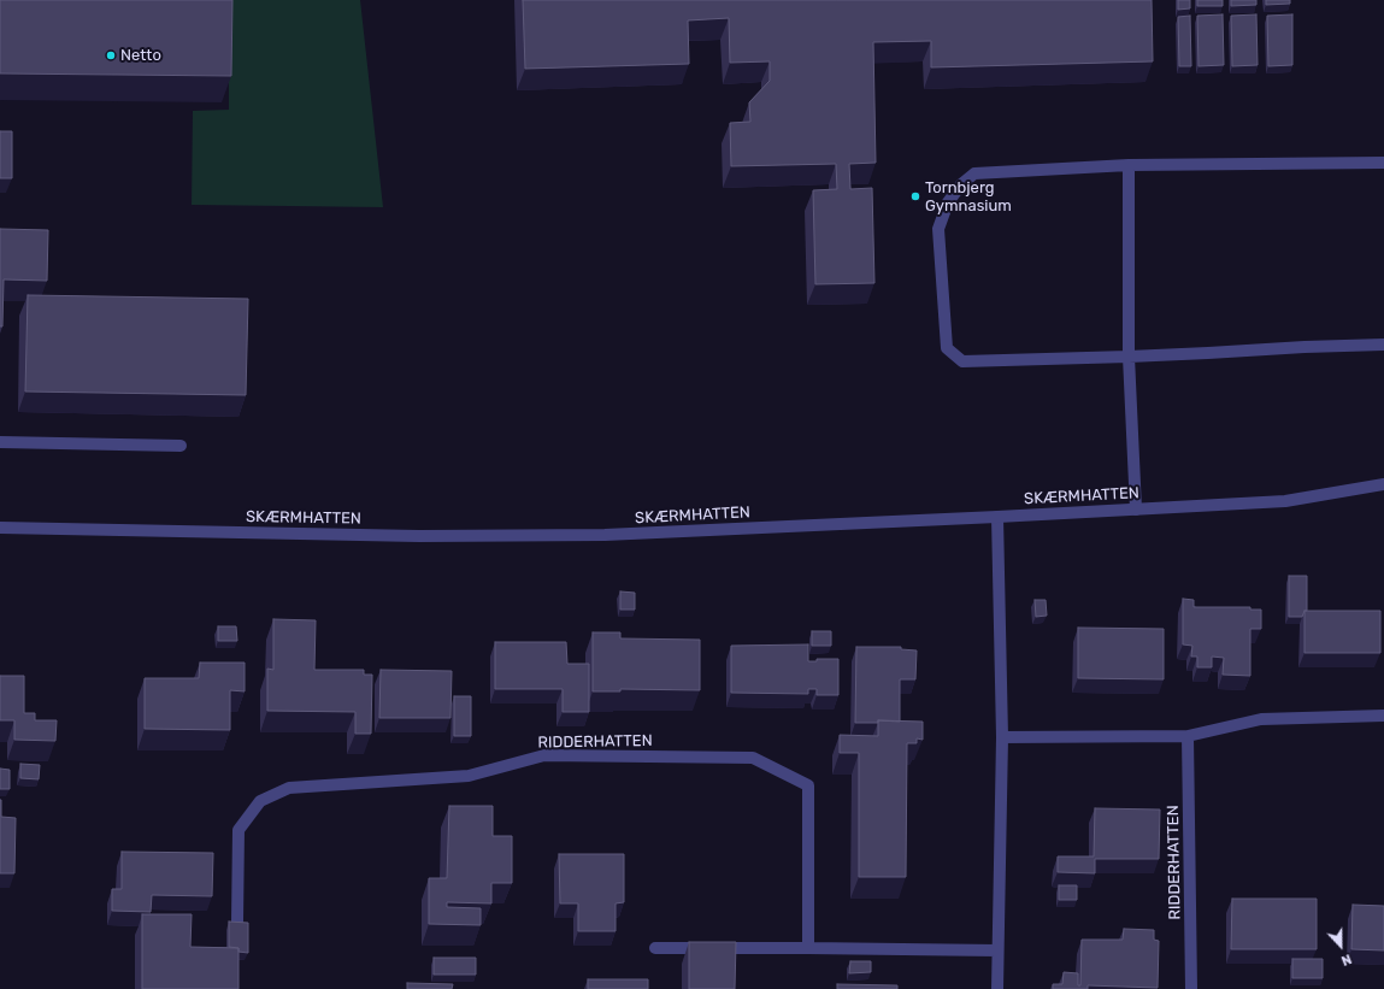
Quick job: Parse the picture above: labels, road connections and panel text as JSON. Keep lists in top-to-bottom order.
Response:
{
  "streets": {
    "street": ["SKÆRMHATTEN", "RIDDERHATTEN"]
  },
  "places": ["Netto", "Tornbjerg Gymnasium"],
  "north": "bottom"
}
